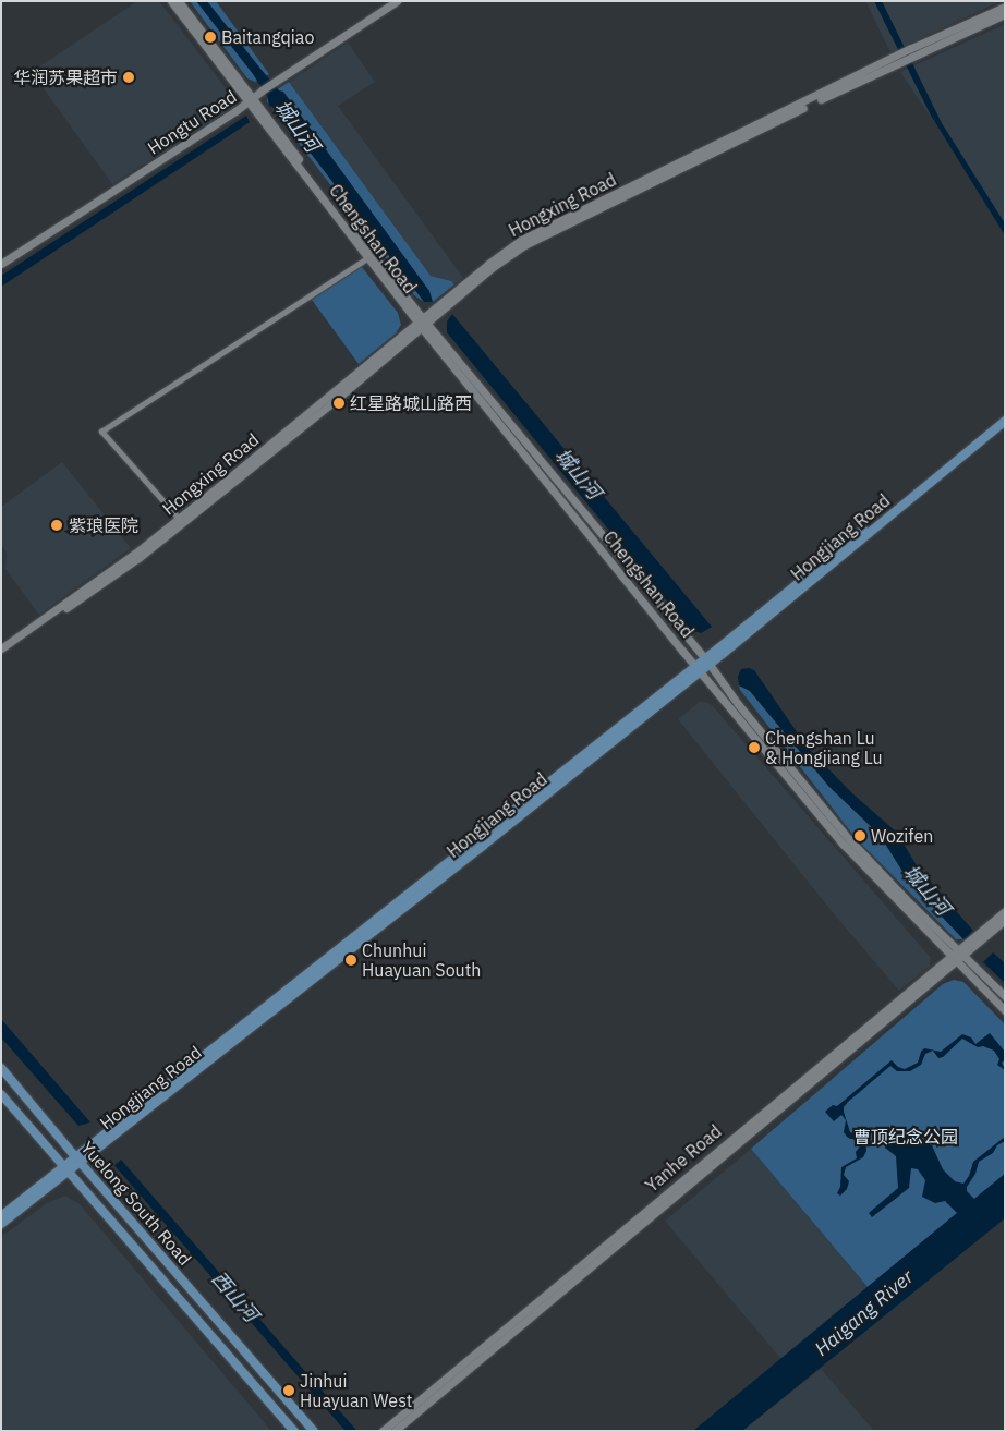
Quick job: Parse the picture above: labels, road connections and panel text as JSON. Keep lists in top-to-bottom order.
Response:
{
  "streets": {
    "main road": [
      "Hongtu Road",
      "Hongxing Road",
      "Chengshan Road",
      "Hongjiang Road",
      "Yanhe Road",
      "Yuelong South Road"
    ]
  },
  "crossings": [
    ["Hongtu Road", "Chengshan Road"],
    ["Hongxing Road", "Chengshan Road"],
    ["Chengshan Road", "Hongjiang Road"],
    ["Chengshan Road", "Yanhe Road"],
    ["Hongjiang Road", "Yuelong South Road"]
  ],
  "water": ["城山河", "西山河", "Haigang River"],
  "parks": ["曹顶纪念公园"],
  "places": [
    "Baitangqiao",
    "华润苏果超市",
    "红星路城山路西",
    "紫琅医院",
    "Chengshan Lu & Hongjiang Lu",
    "Wozifen",
    "Chunhui Huayuan South",
    "Jinhui Huayuan West"
  ]
}
